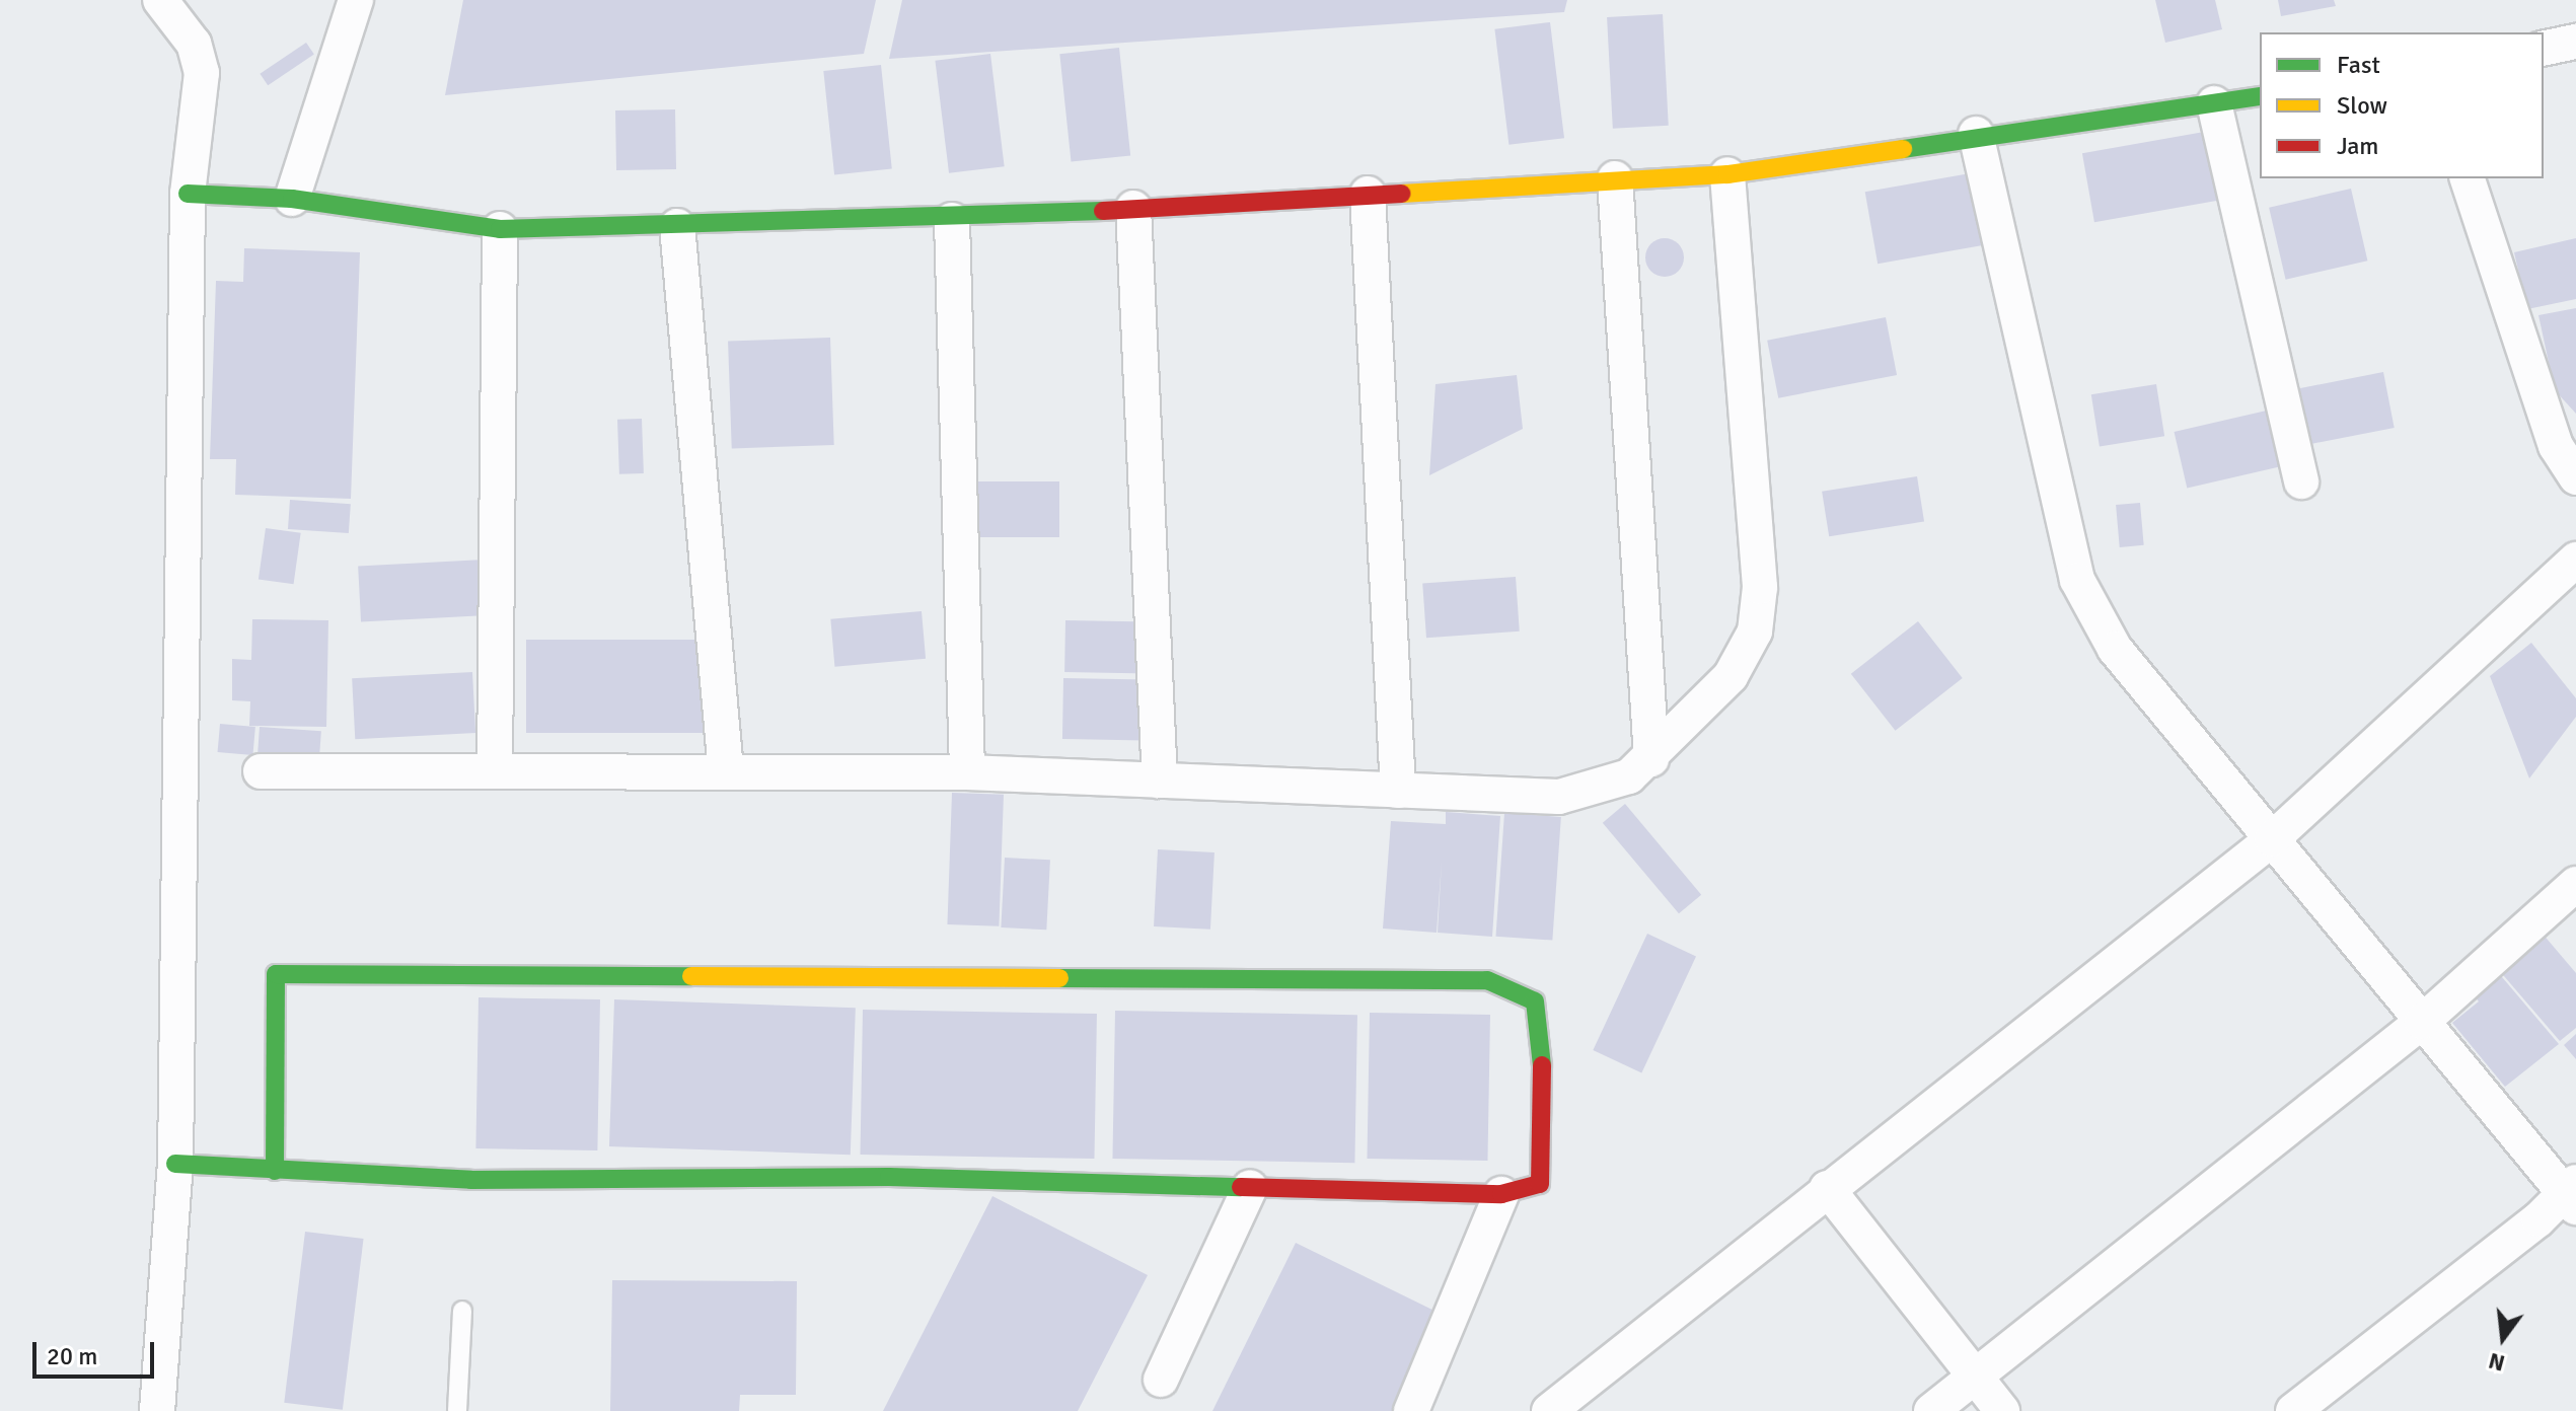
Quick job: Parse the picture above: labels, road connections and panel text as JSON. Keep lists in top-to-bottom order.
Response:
{
  "legend": ["Fast", "Slow", "Jam"],
  "scale_bar": "20 m",
  "north": "bottom"
}
